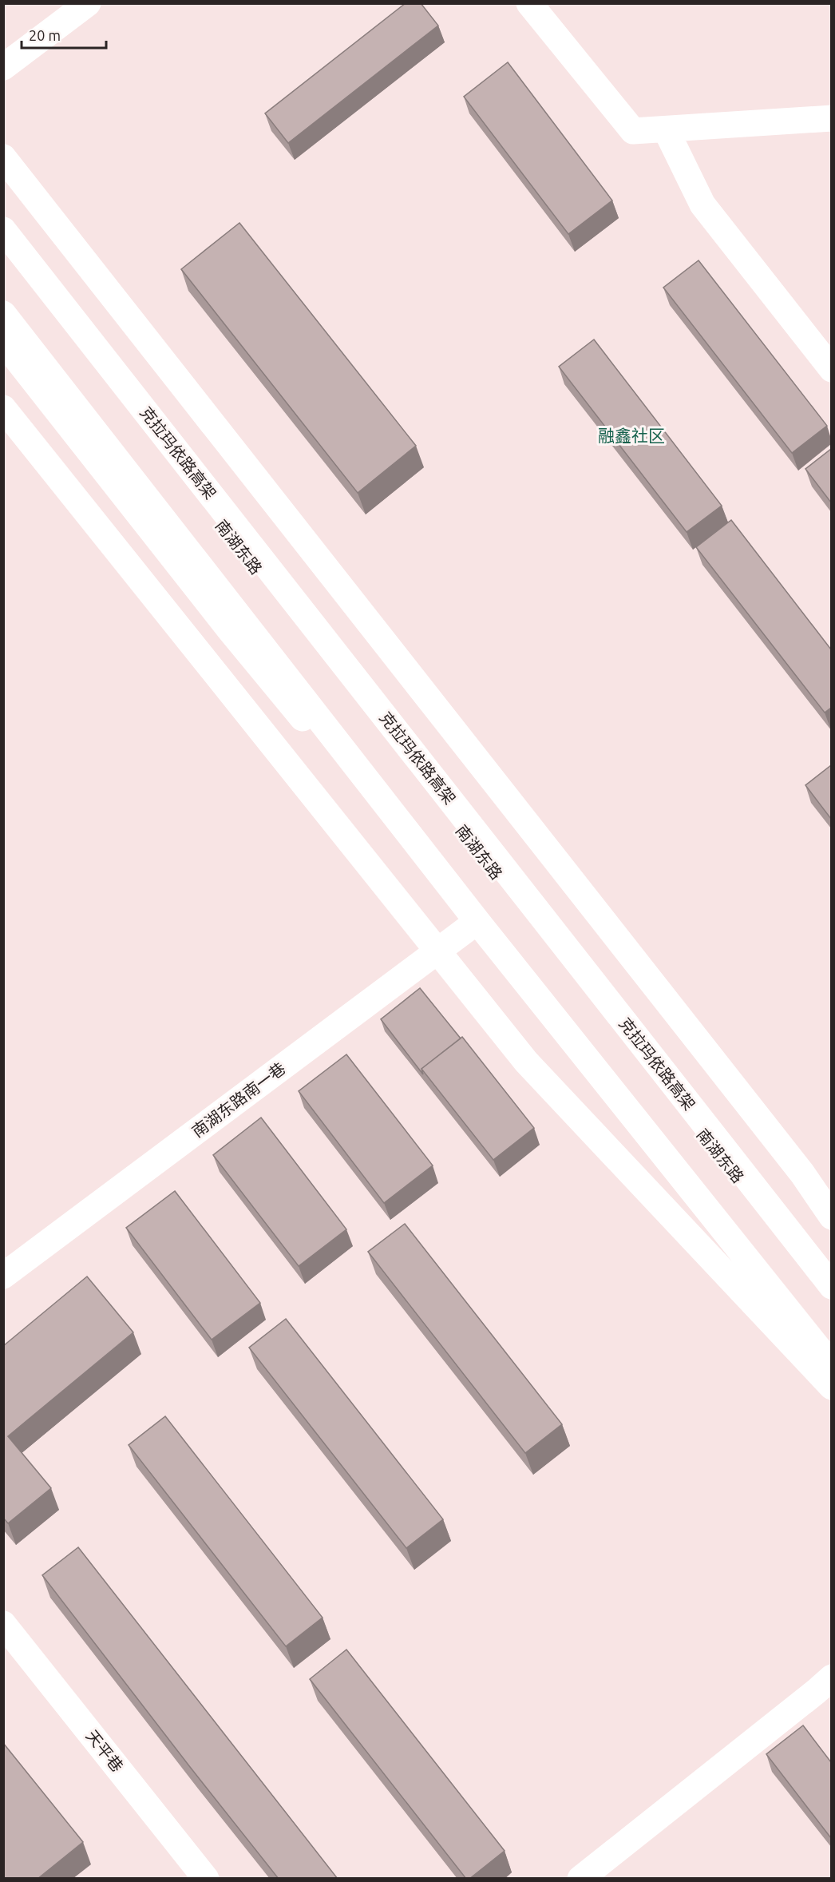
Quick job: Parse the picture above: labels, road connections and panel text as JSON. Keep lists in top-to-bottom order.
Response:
{
  "streets": {
    "main road": [
      "克拉玛依路高架",
      "南湖东路",
      "南湖东路南一巷",
      "天平巷"
    ]
  },
  "districts": ["融鑫社区"],
  "scale_bar": "20 m"
}
